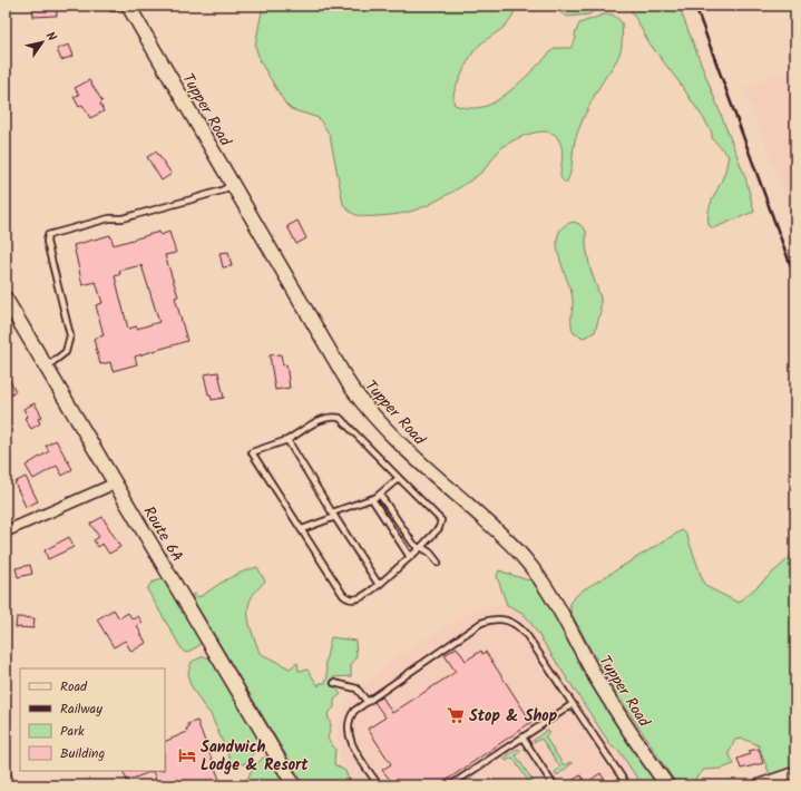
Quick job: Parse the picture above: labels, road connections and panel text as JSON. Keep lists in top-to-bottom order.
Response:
{
  "streets": {
    "main road": ["Tupper Road", "Route 6A"]
  },
  "places": {
    "supermarket": ["Stop & Shop"],
    "hotel": ["Sandwich Lodge & Resort"]
  },
  "legend": [
    "Road",
    "Railway",
    "Park",
    "Building"
  ],
  "north": "top right"
}
